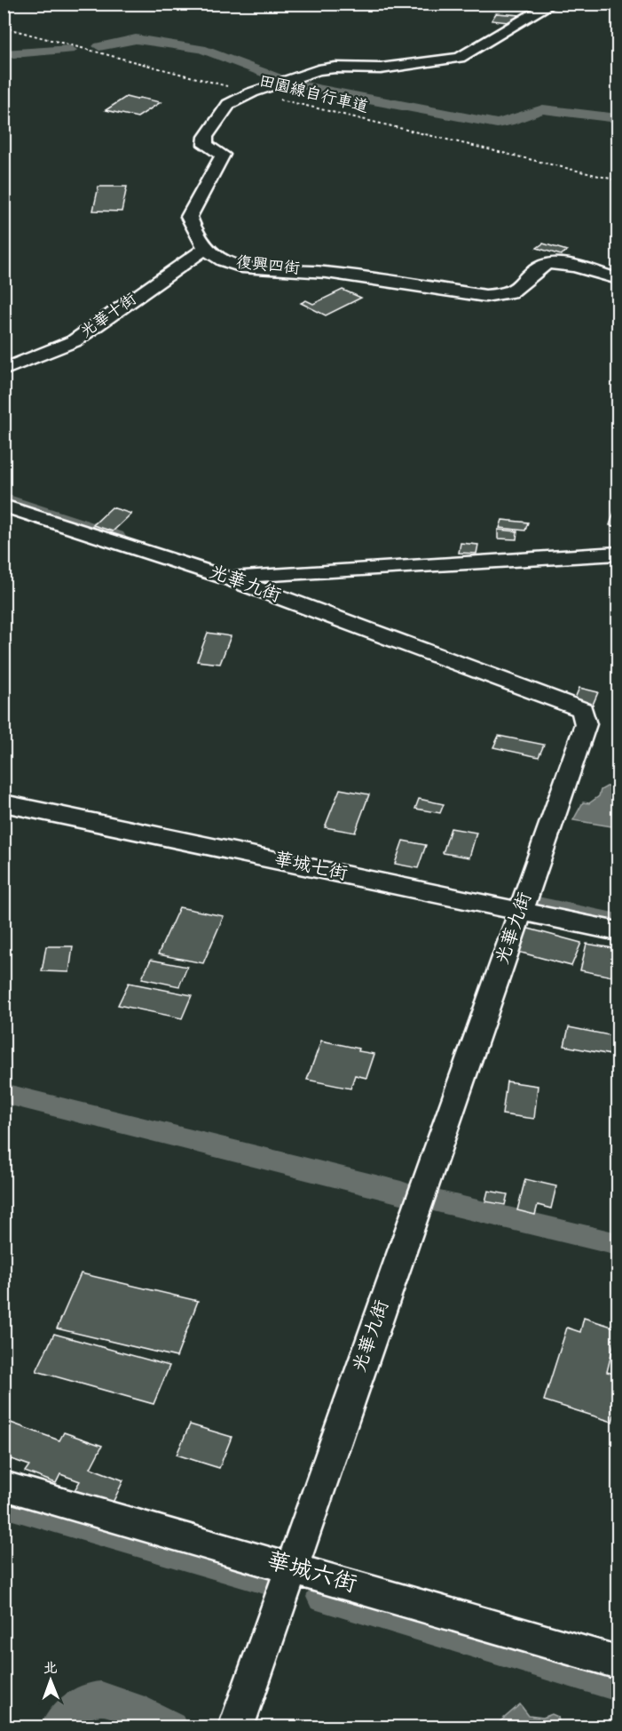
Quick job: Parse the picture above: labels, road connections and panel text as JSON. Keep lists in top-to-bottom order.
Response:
{
  "streets": {
    "street": [
      "復興四街",
      "光華十街",
      "光華九街",
      "華城七街",
      "華城六街"
    ],
    "path": ["田園線自行車道"]
  },
  "crossings": [
    ["田園線自行車道", "復興四街"],
    ["復興四街", "光華十街"],
    ["光華九街", "華城七街"],
    ["光華九街", "華城六街"]
  ],
  "north": "top"
}
